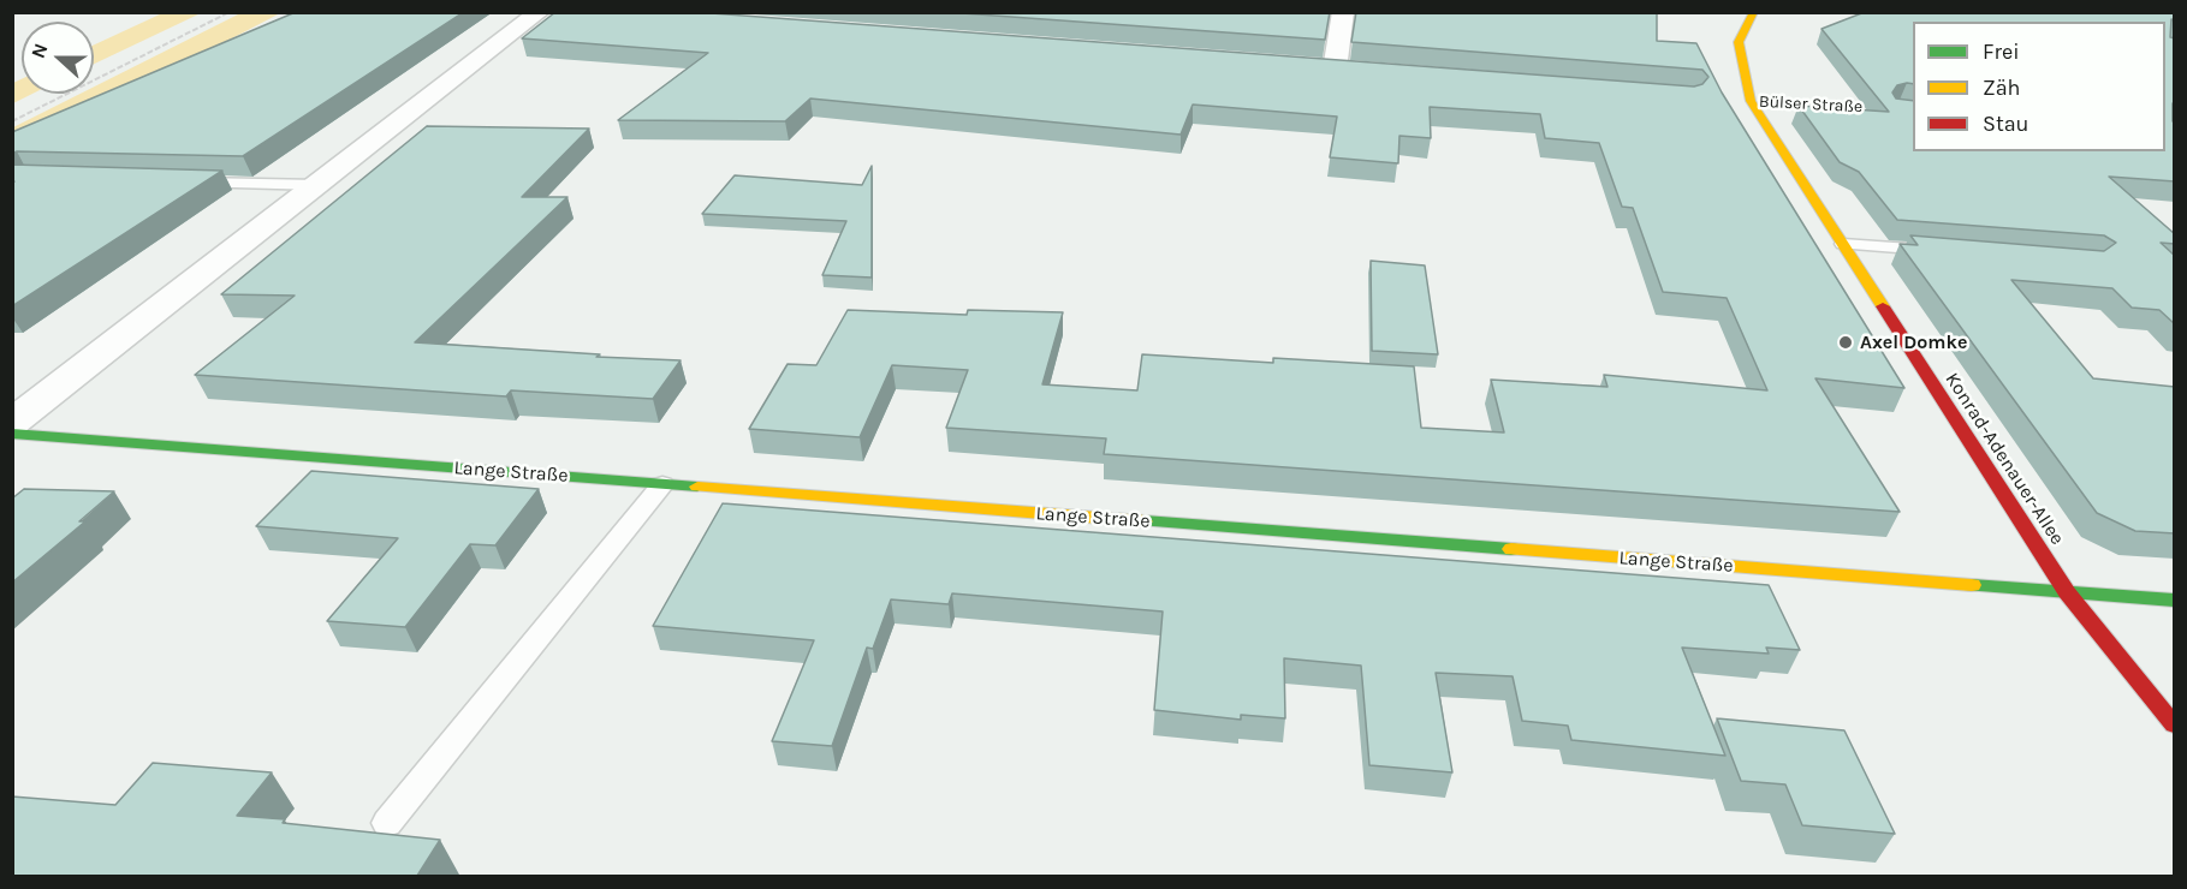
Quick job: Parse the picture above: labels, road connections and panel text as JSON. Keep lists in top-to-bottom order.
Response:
{
  "streets": {
    "street": ["Konrad-Adenauer-Allee", "Lange Straße"],
    "path": ["Bülser Straße"]
  },
  "crossings": [
    ["Bülser Straße", "Konrad-Adenauer-Allee"],
    ["Konrad-Adenauer-Allee", "Lange Straße"]
  ],
  "places": ["Axel Domke"],
  "legend": ["Frei", "Zäh", "Stau"],
  "north": "left"
}
